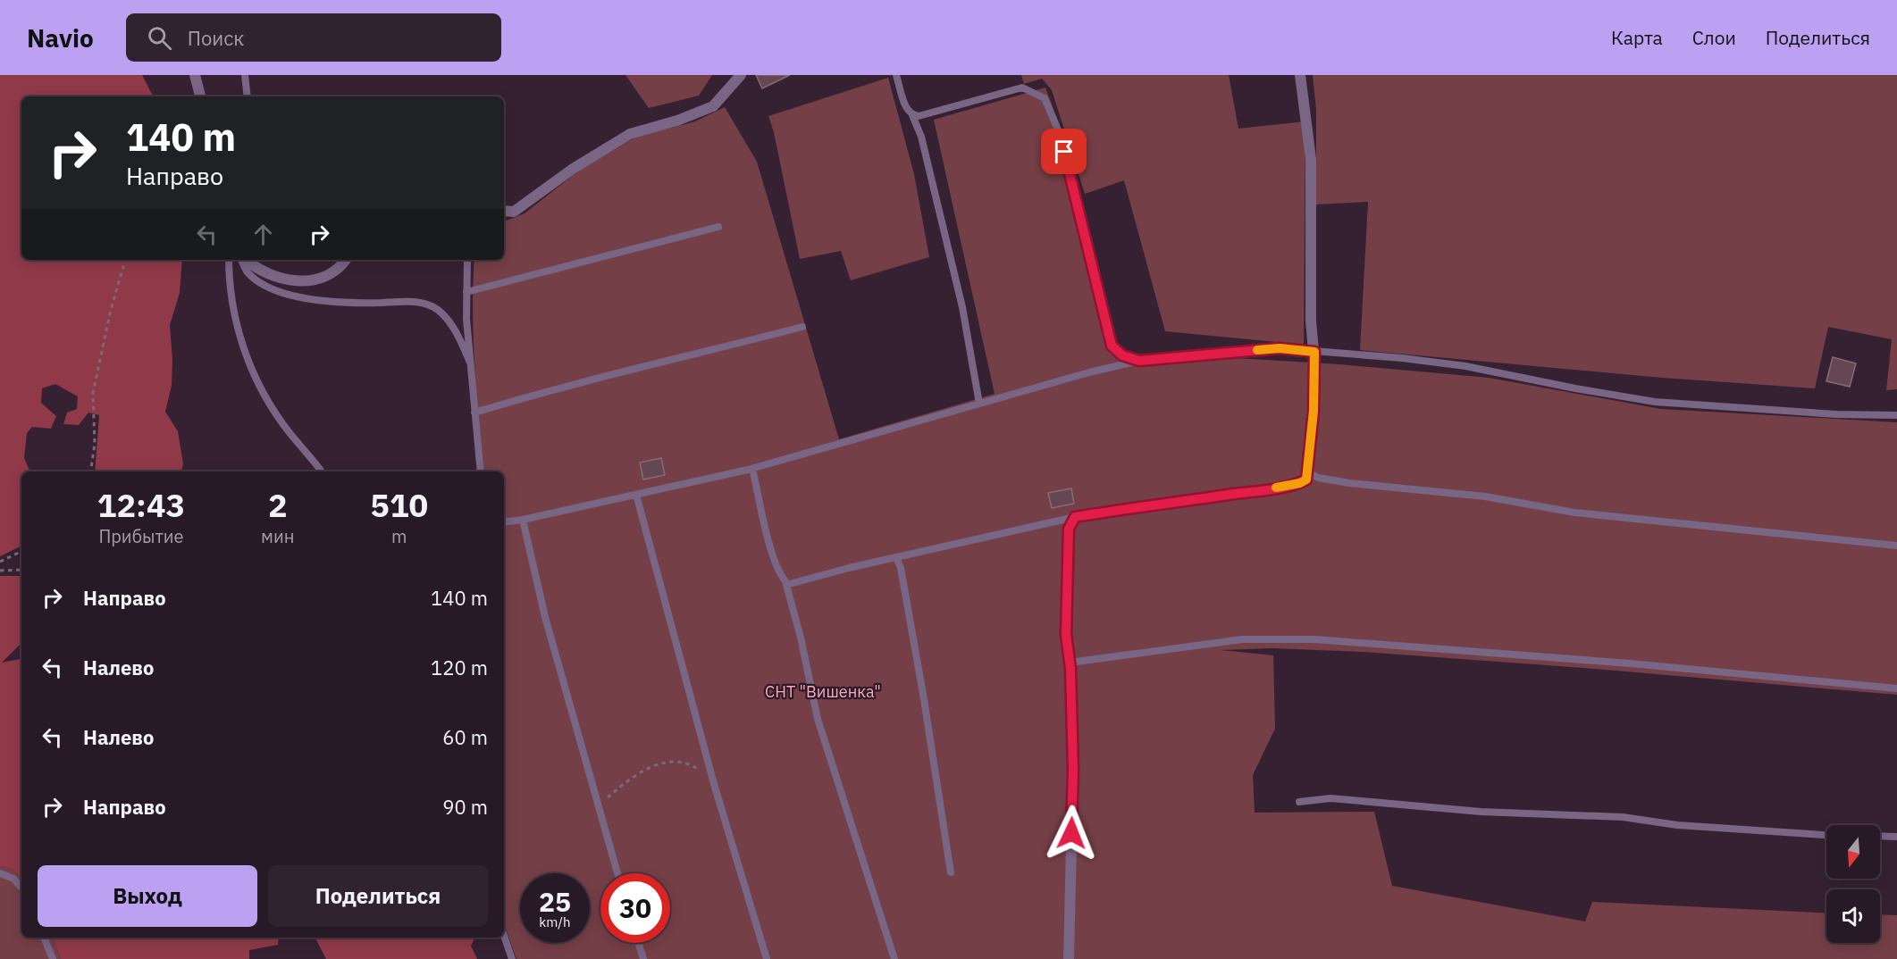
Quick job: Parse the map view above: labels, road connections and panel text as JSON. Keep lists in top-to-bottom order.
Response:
{
  "parks": ["СНТ \"Вишенка\""],
  "north": "bottom",
  "page": {
    "header": "Navio",
    "search": "Поиск",
    "nav": ["Карта", "Слои", "Поделиться"],
    "turn": ["140 m", "Направо"],
    "eta": [
      "12:43",
      "Прибытие",
      "2",
      "мин",
      "510",
      "m"
    ],
    "list": [
      {
        "name": "Направо",
        "value": "140 m"
      },
      {
        "name": "Налево",
        "value": "120 m"
      },
      {
        "name": "Налево",
        "value": "60 m"
      },
      {
        "name": "Направо",
        "value": "90 m"
      }
    ],
    "buttons": ["Выход", "Поделиться"],
    "speed": "25 km/h",
    "limit": "30"
  }
}
